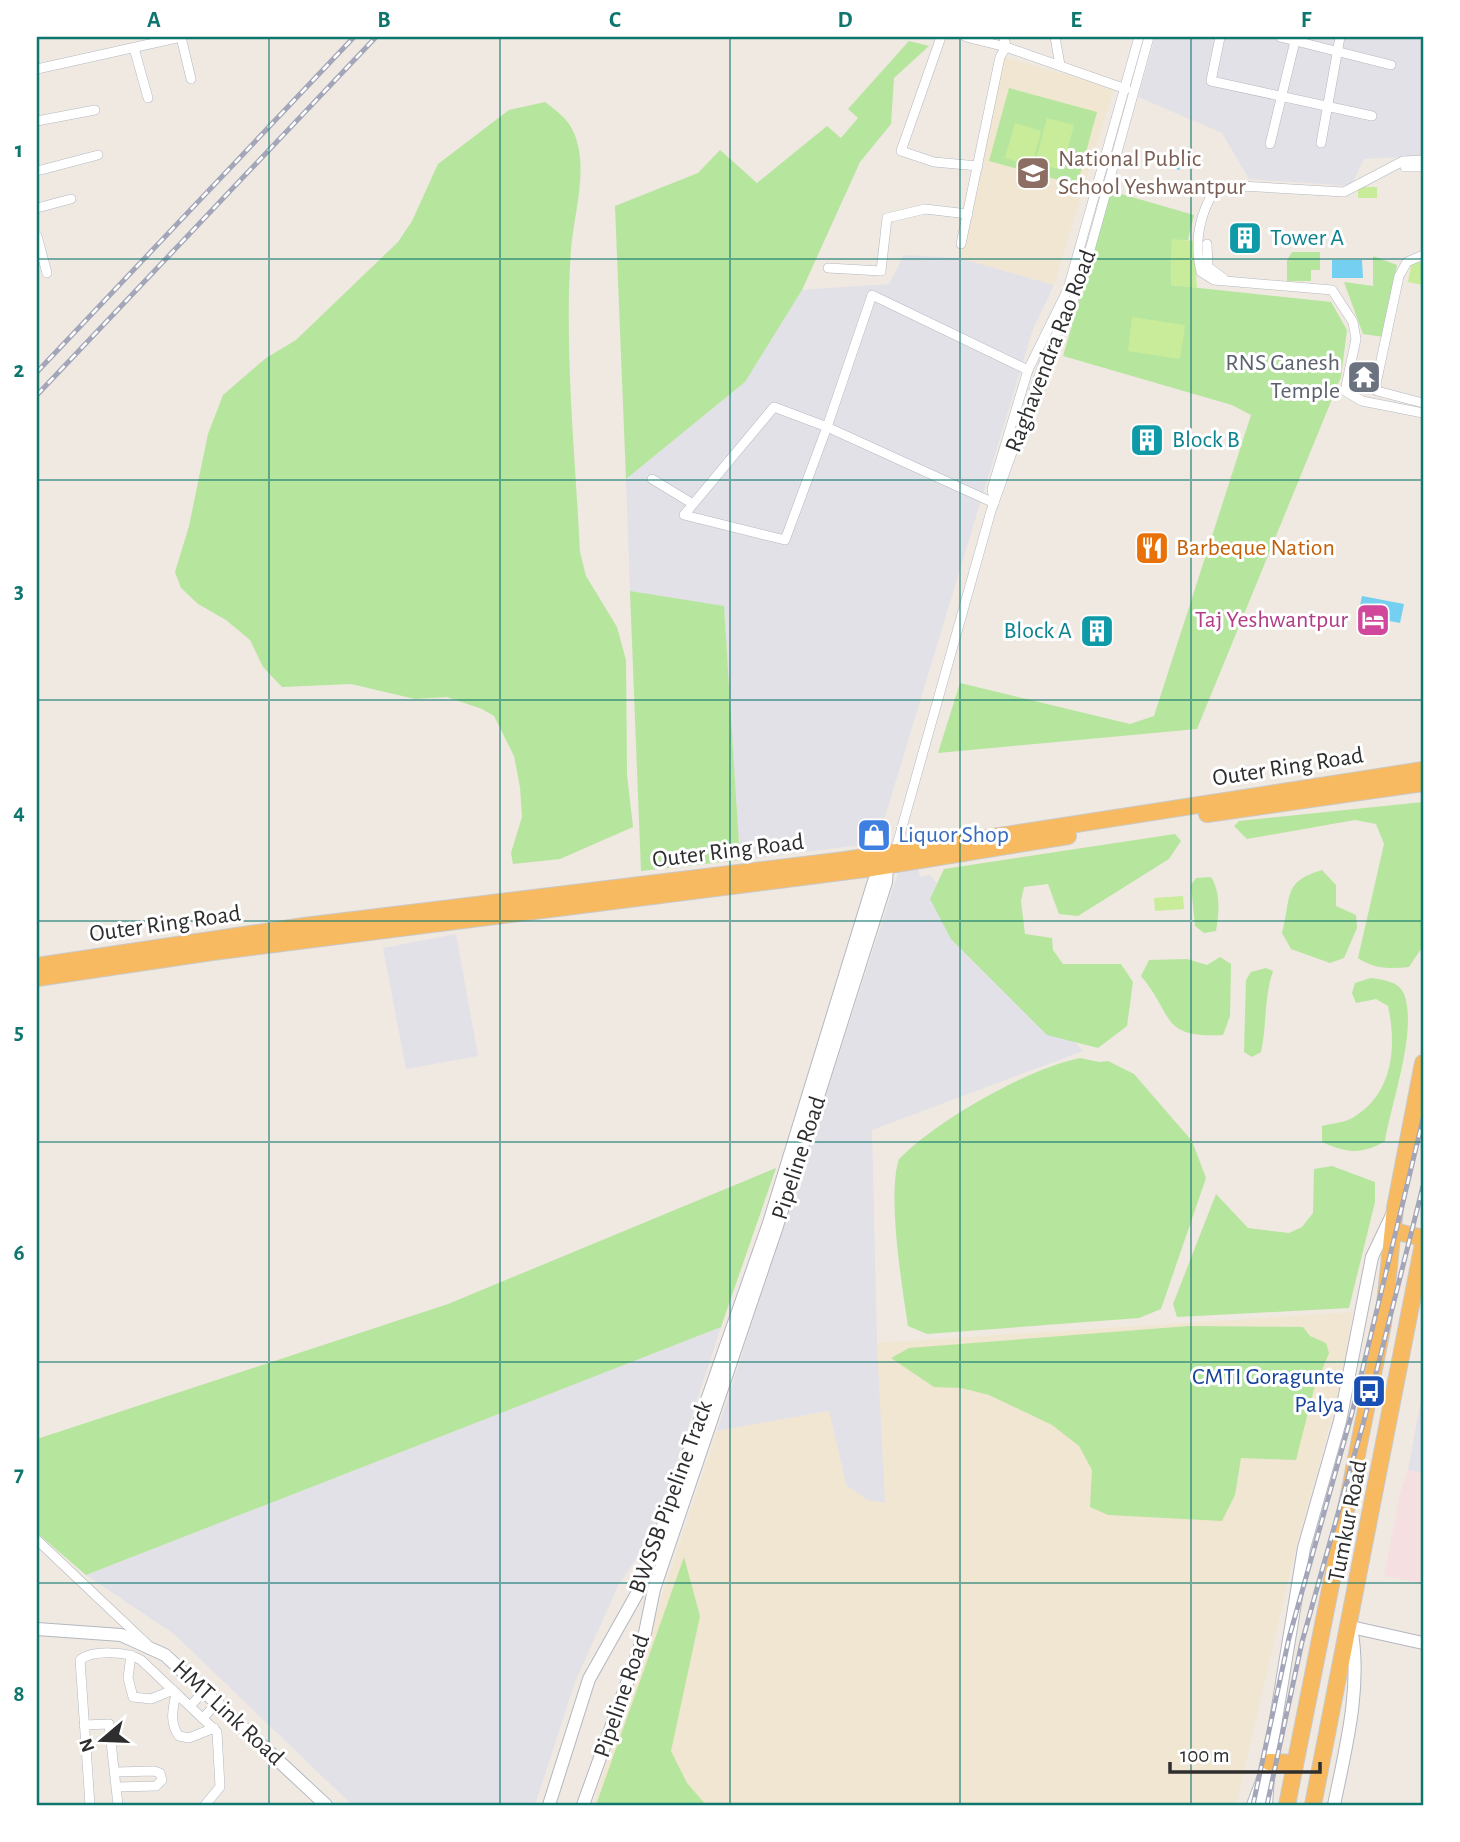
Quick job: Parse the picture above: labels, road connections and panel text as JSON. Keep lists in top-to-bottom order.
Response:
{
  "streets": {
    "highway": ["Outer Ring Road", "Tumkur Road"],
    "main road": ["Pipeline Road", "BWSSB Pipeline Track", "HMT Link Road"],
    "street": ["Raghavendra Rao Road"]
  },
  "crossings": [
    ["Raghavendra Rao Road", "Outer Ring Road"],
    ["Raghavendra Rao Road", "Pipeline Road"],
    ["Outer Ring Road", "Pipeline Road"],
    ["Pipeline Road", "BWSSB Pipeline Track"]
  ],
  "places": {
    "school or university": ["National Public School Yeshwantpur"],
    "building": ["Tower A", "Block B", "Block A"],
    "temple": ["RNS Ganesh Temple"],
    "restaurant": ["Barbeque Nation"],
    "hotel": ["Taj Yeshwantpur"],
    "shop": ["Liquor Shop"],
    "bus stop": ["CMTI Goragunte Palya"]
  },
  "scale_bar": "100 m",
  "north": "left",
  "grid": {
    "columns": [
      "A",
      "B",
      "C",
      "D",
      "E",
      "F"
    ],
    "rows": [
      "1",
      "2",
      "3",
      "4",
      "5",
      "6",
      "7",
      "8"
    ]
  }
}
